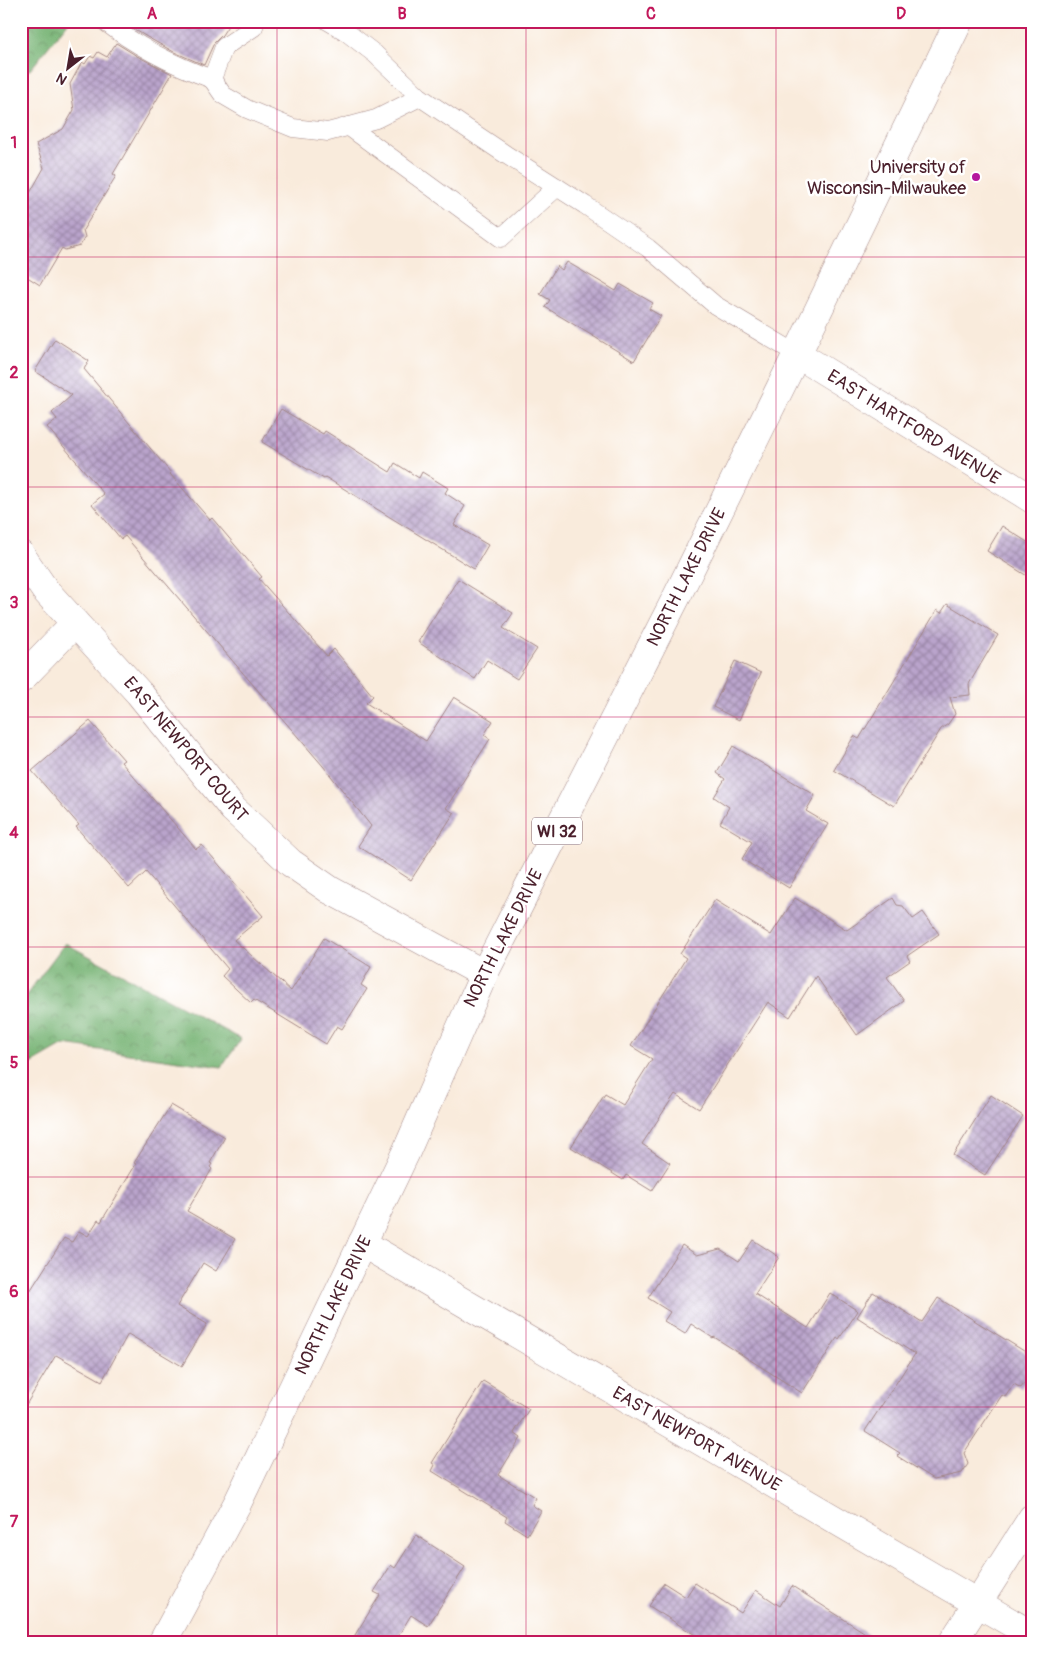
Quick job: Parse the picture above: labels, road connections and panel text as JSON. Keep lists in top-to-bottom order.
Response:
{
  "streets": {
    "street": [
      "EAST HARTFORD AVENUE",
      "NORTH LAKE DRIVE",
      "EAST NEWPORT COURT",
      "WI 32",
      "EAST NEWPORT AVENUE"
    ]
  },
  "crossings": [
    ["EAST HARTFORD AVENUE", "NORTH LAKE DRIVE"],
    ["NORTH LAKE DRIVE", "EAST NEWPORT COURT"],
    ["NORTH LAKE DRIVE", "EAST NEWPORT AVENUE"]
  ],
  "places": ["University of Wisconsin-Milwaukee"],
  "north": "bottom left",
  "grid": {
    "columns": [
      "A",
      "B",
      "C",
      "D"
    ],
    "rows": [
      "1",
      "2",
      "3",
      "4",
      "5",
      "6",
      "7"
    ]
  }
}
